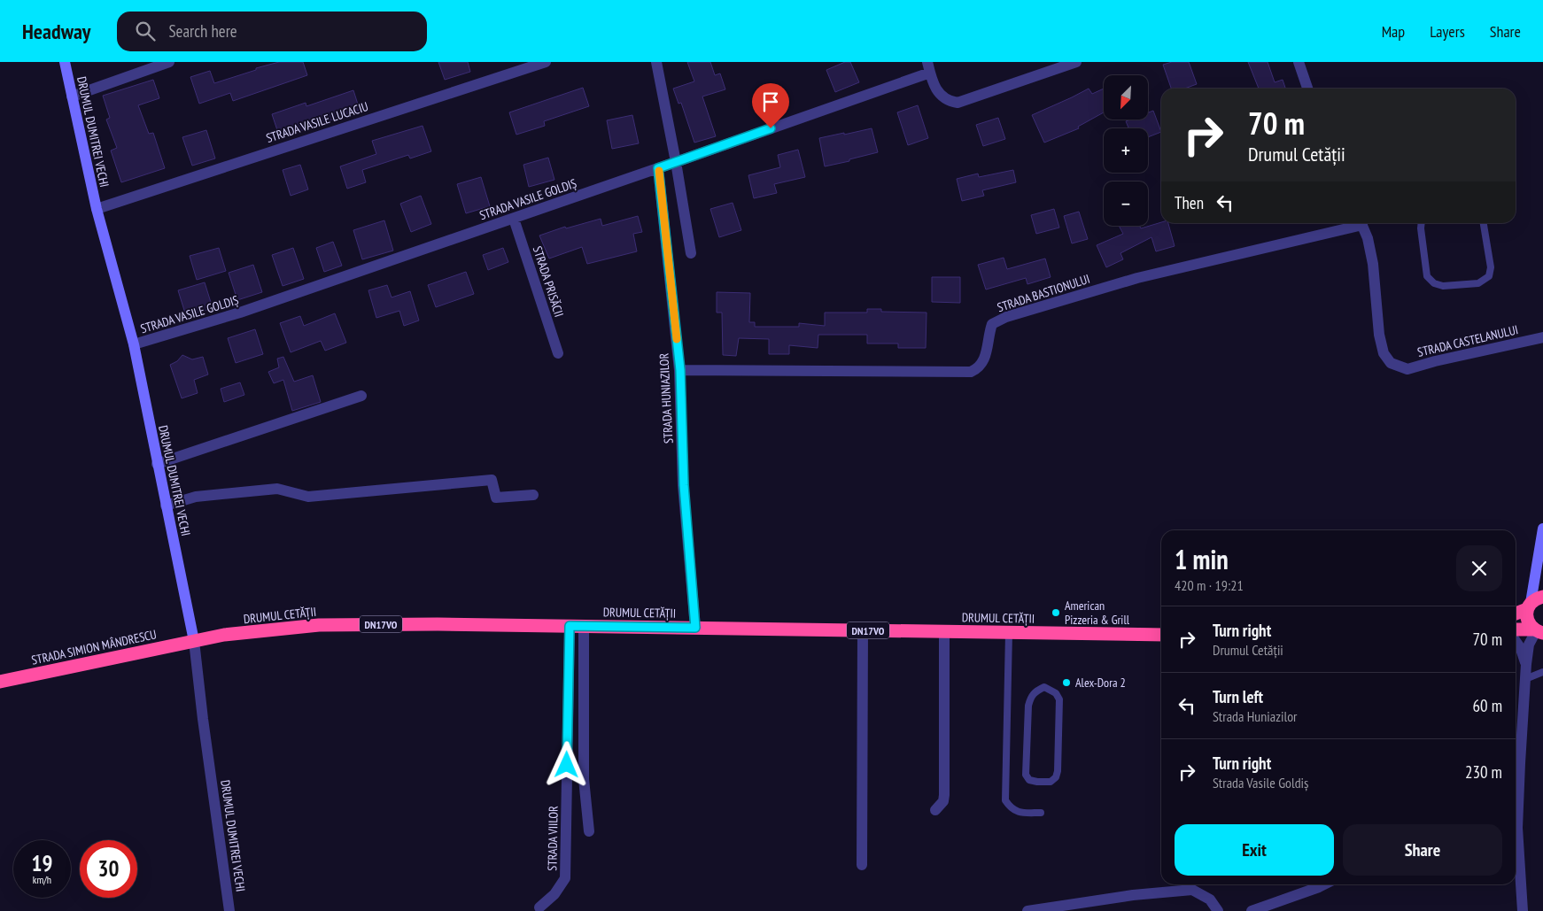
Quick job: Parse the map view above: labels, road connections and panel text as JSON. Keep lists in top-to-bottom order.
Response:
{
  "streets": {
    "highway": ["DRUMUL CETĂȚII", "DN17VO", "STRADA SIMION MÂNDRESCU"],
    "street": [
      "STRADA VASILE LUCACIU",
      "DRUMUL DUMITREI VECHI",
      "STRADA VASILE GOLDIȘ",
      "STRADA PRISĂCII",
      "STRADA BASTIONULUI",
      "STRADA CASTELANULUI",
      "STRADA HUNIAZILOR",
      "STRADA VIILOR"
    ]
  },
  "crossings": [
    ["STRADA VASILE LUCACIU", "DRUMUL DUMITREI VECHI"],
    ["DRUMUL DUMITREI VECHI", "STRADA VASILE GOLDIȘ"],
    ["DRUMUL DUMITREI VECHI", "DRUMUL CETĂȚII"],
    ["DRUMUL DUMITREI VECHI", "STRADA SIMION MÂNDRESCU"],
    ["STRADA VASILE GOLDIȘ", "STRADA PRISĂCII"],
    ["STRADA VASILE GOLDIȘ", "STRADA HUNIAZILOR"],
    ["STRADA BASTIONULUI", "STRADA HUNIAZILOR"],
    ["STRADA HUNIAZILOR", "DRUMUL CETĂȚII"],
    ["DRUMUL CETĂȚII", "STRADA SIMION MÂNDRESCU"],
    ["DRUMUL CETĂȚII", "STRADA VIILOR"]
  ],
  "places": ["American Pizzeria & Grill", "Alex-Dora 2"],
  "north": "bottom left",
  "page": {
    "header": "Headway",
    "search": "Search here",
    "nav": ["Map", "Layers", "Share"],
    "map_buttons": ["+", "−"],
    "turn": ["70 m", "Drumul Cetății"],
    "then": "Then",
    "heading": ["1 min", "420 m · 19:21"],
    "list": [
      {
        "name": "Turn right",
        "note": "Drumul Cetății",
        "value": "70 m"
      },
      {
        "name": "Turn left",
        "note": "Strada Huniazilor",
        "value": "60 m"
      },
      {
        "name": "Turn right",
        "note": "Strada Vasile Goldiș",
        "value": "230 m"
      }
    ],
    "buttons": ["Exit", "Share"],
    "speed": "19 km/h",
    "limit": "30"
  }
}
